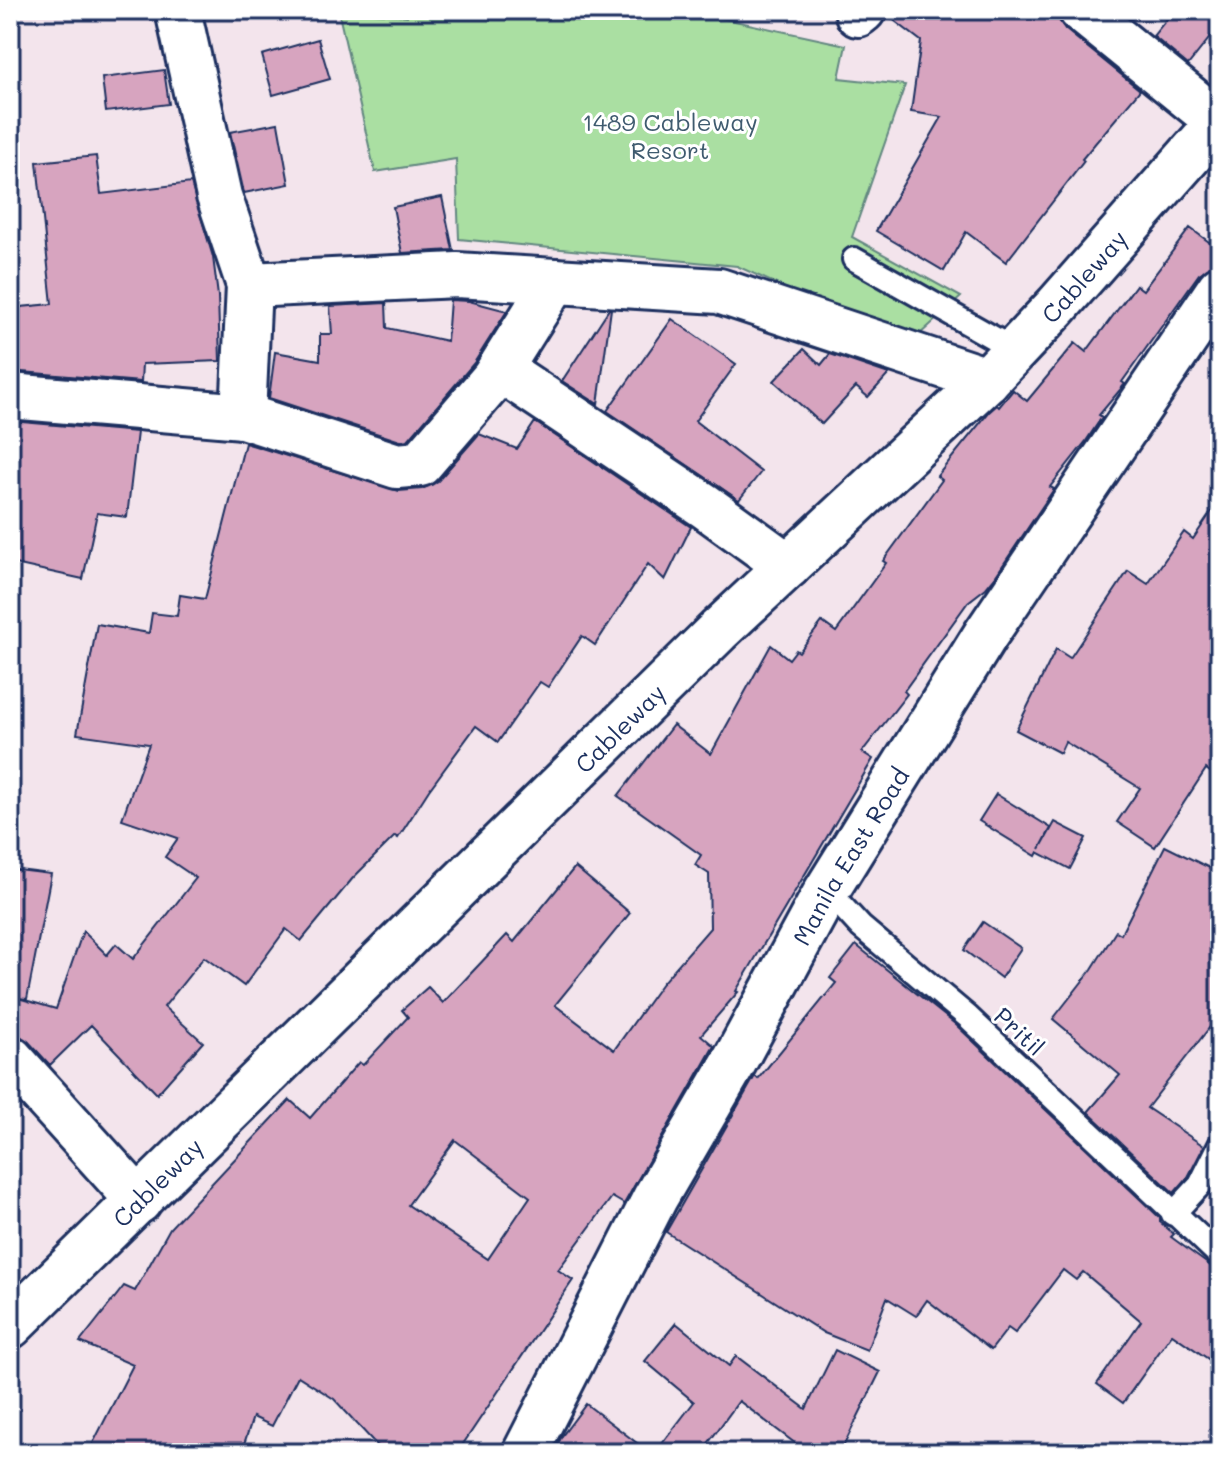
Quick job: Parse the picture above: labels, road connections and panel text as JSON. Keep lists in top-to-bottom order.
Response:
{
  "streets": {
    "street": ["Cableway", "Manila East Road"],
    "lane": ["Pritil"]
  },
  "crossings": [
    ["Manila East Road", "Pritil"]
  ],
  "parks": ["1489 Cableway Resort"]
}
